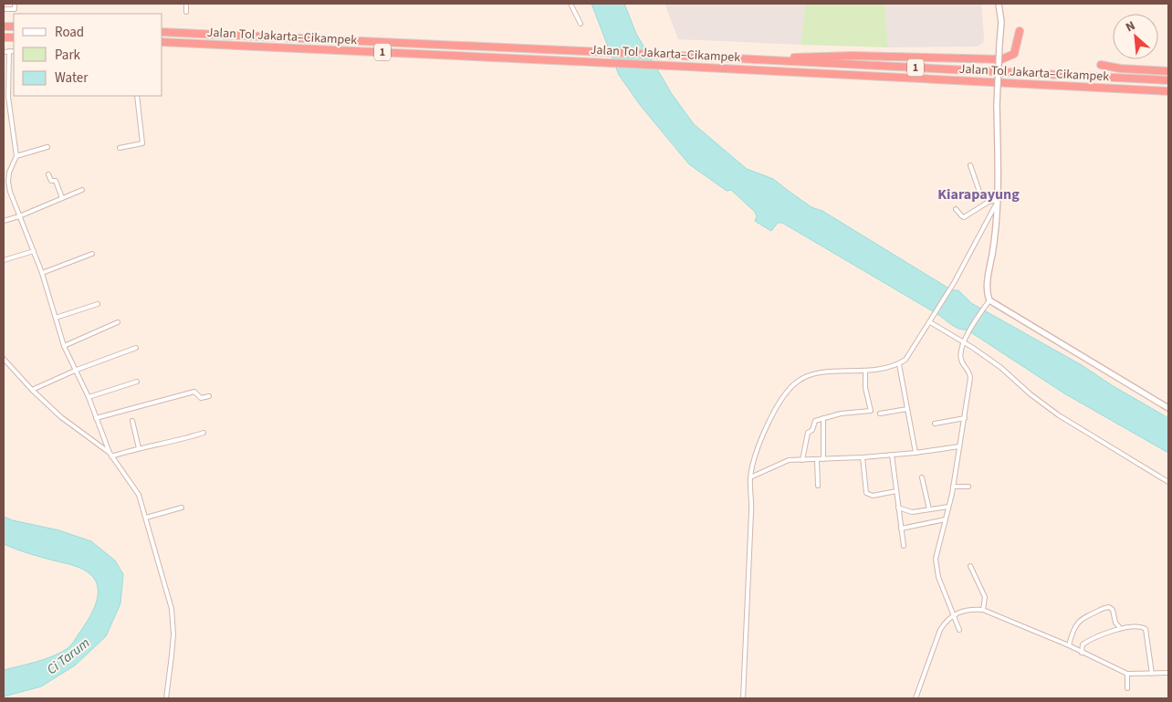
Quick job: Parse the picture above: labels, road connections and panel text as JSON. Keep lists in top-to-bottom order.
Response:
{
  "streets": {
    "highway": ["Jalan Tol Jakarta–Cikampek", "1"]
  },
  "districts": ["Kiarapayung"],
  "water": ["Ci Tarum"],
  "legend": ["Road", "Park", "Water"],
  "north": "top left"
}
